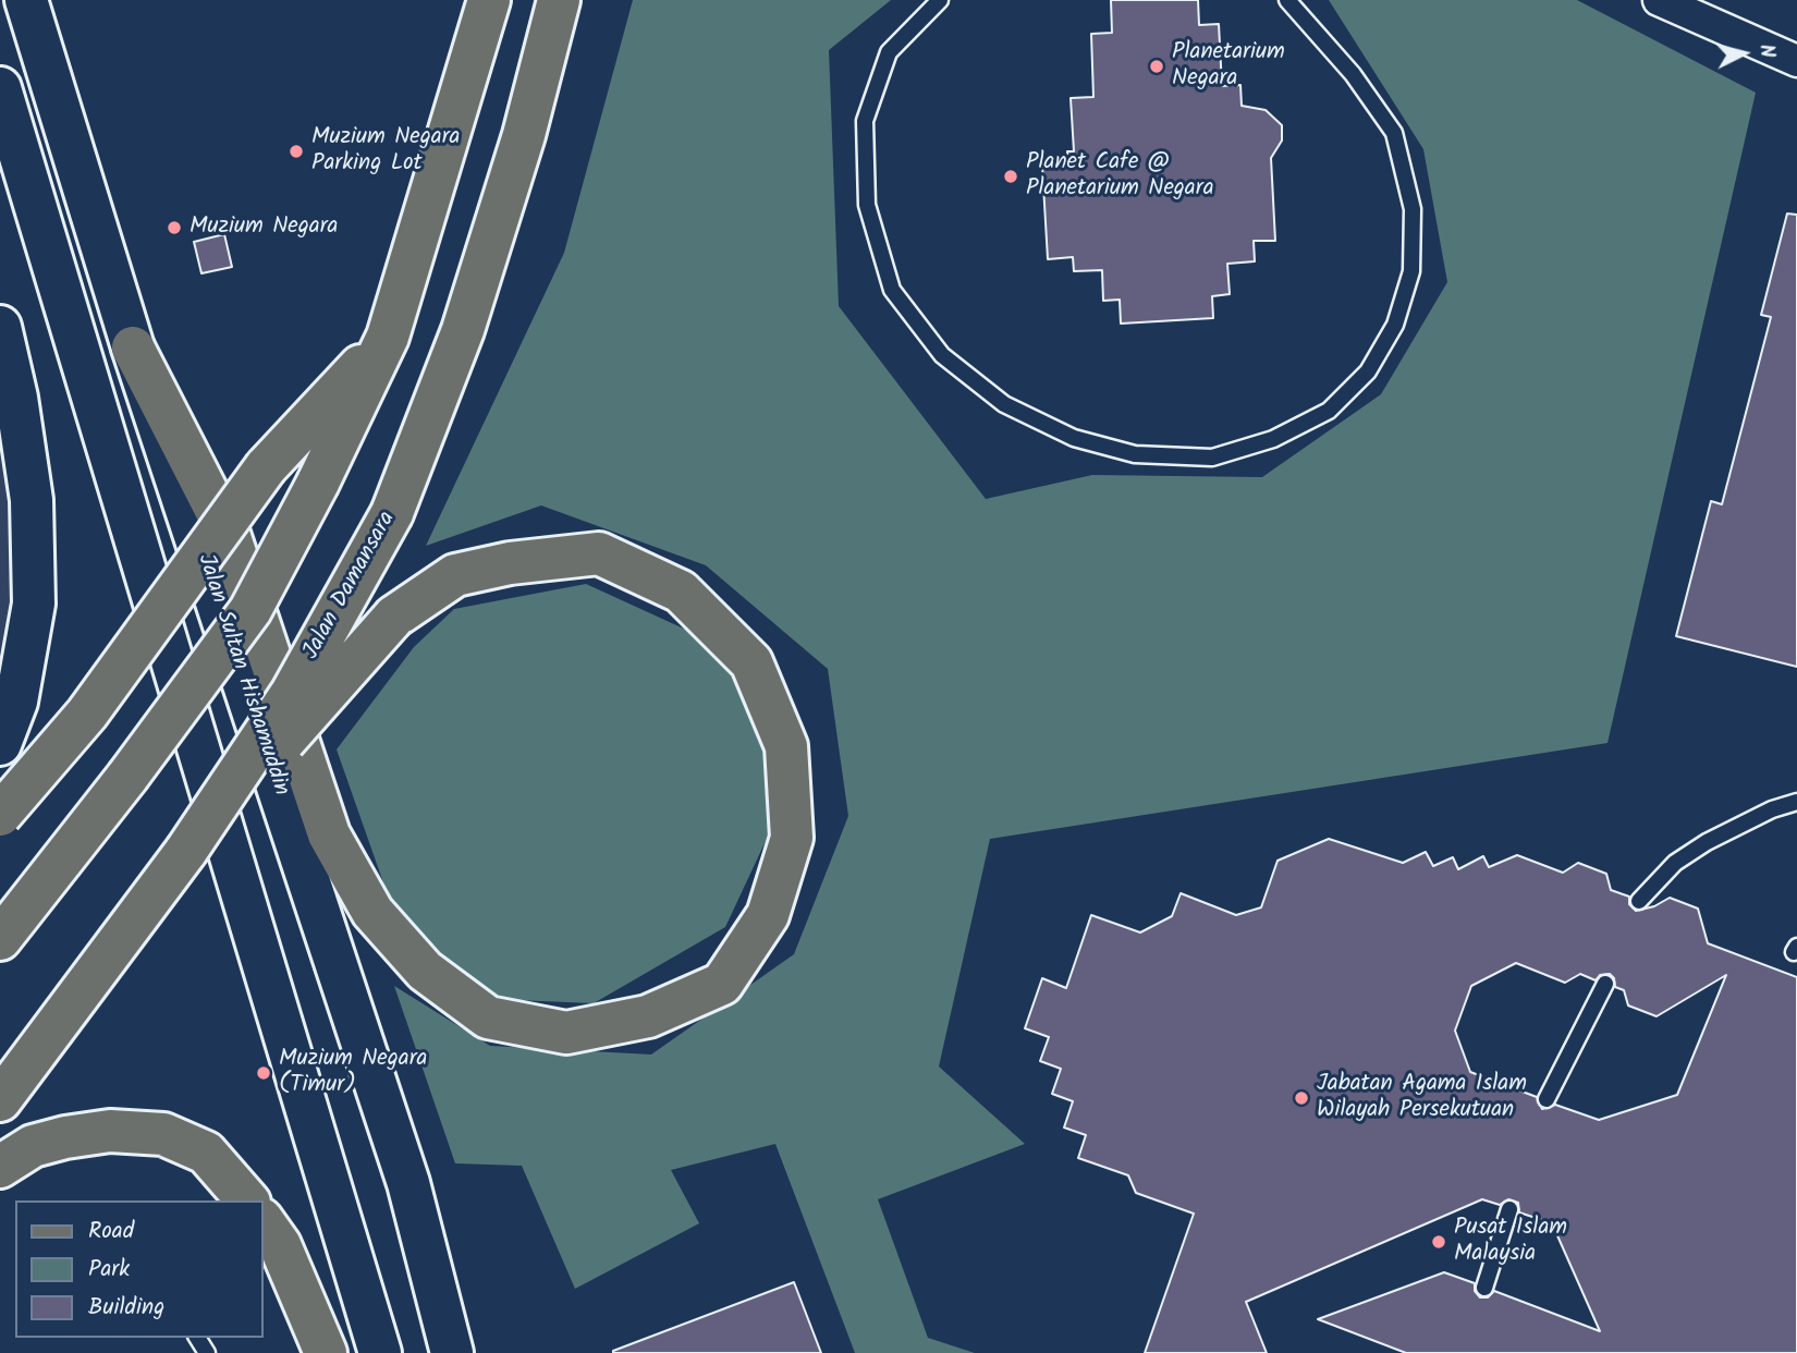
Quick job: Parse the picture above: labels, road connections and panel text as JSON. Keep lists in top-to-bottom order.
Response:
{
  "streets": {
    "main road": ["Jalan Damansara", "Jalan Sultan Hishamuddin"]
  },
  "places": [
    "Planetarium Negara",
    "Muzium Negara Parking Lot",
    "Planet Cafe @ Planetarium Negara",
    "Muzium Negara",
    "Muzium Negara (Timur)",
    "Jabatan Agama Islam Wilayah Persekutuan",
    "Pusat Islam Malaysia"
  ],
  "legend": ["Road", "Park", "Building"],
  "north": "right"
}
